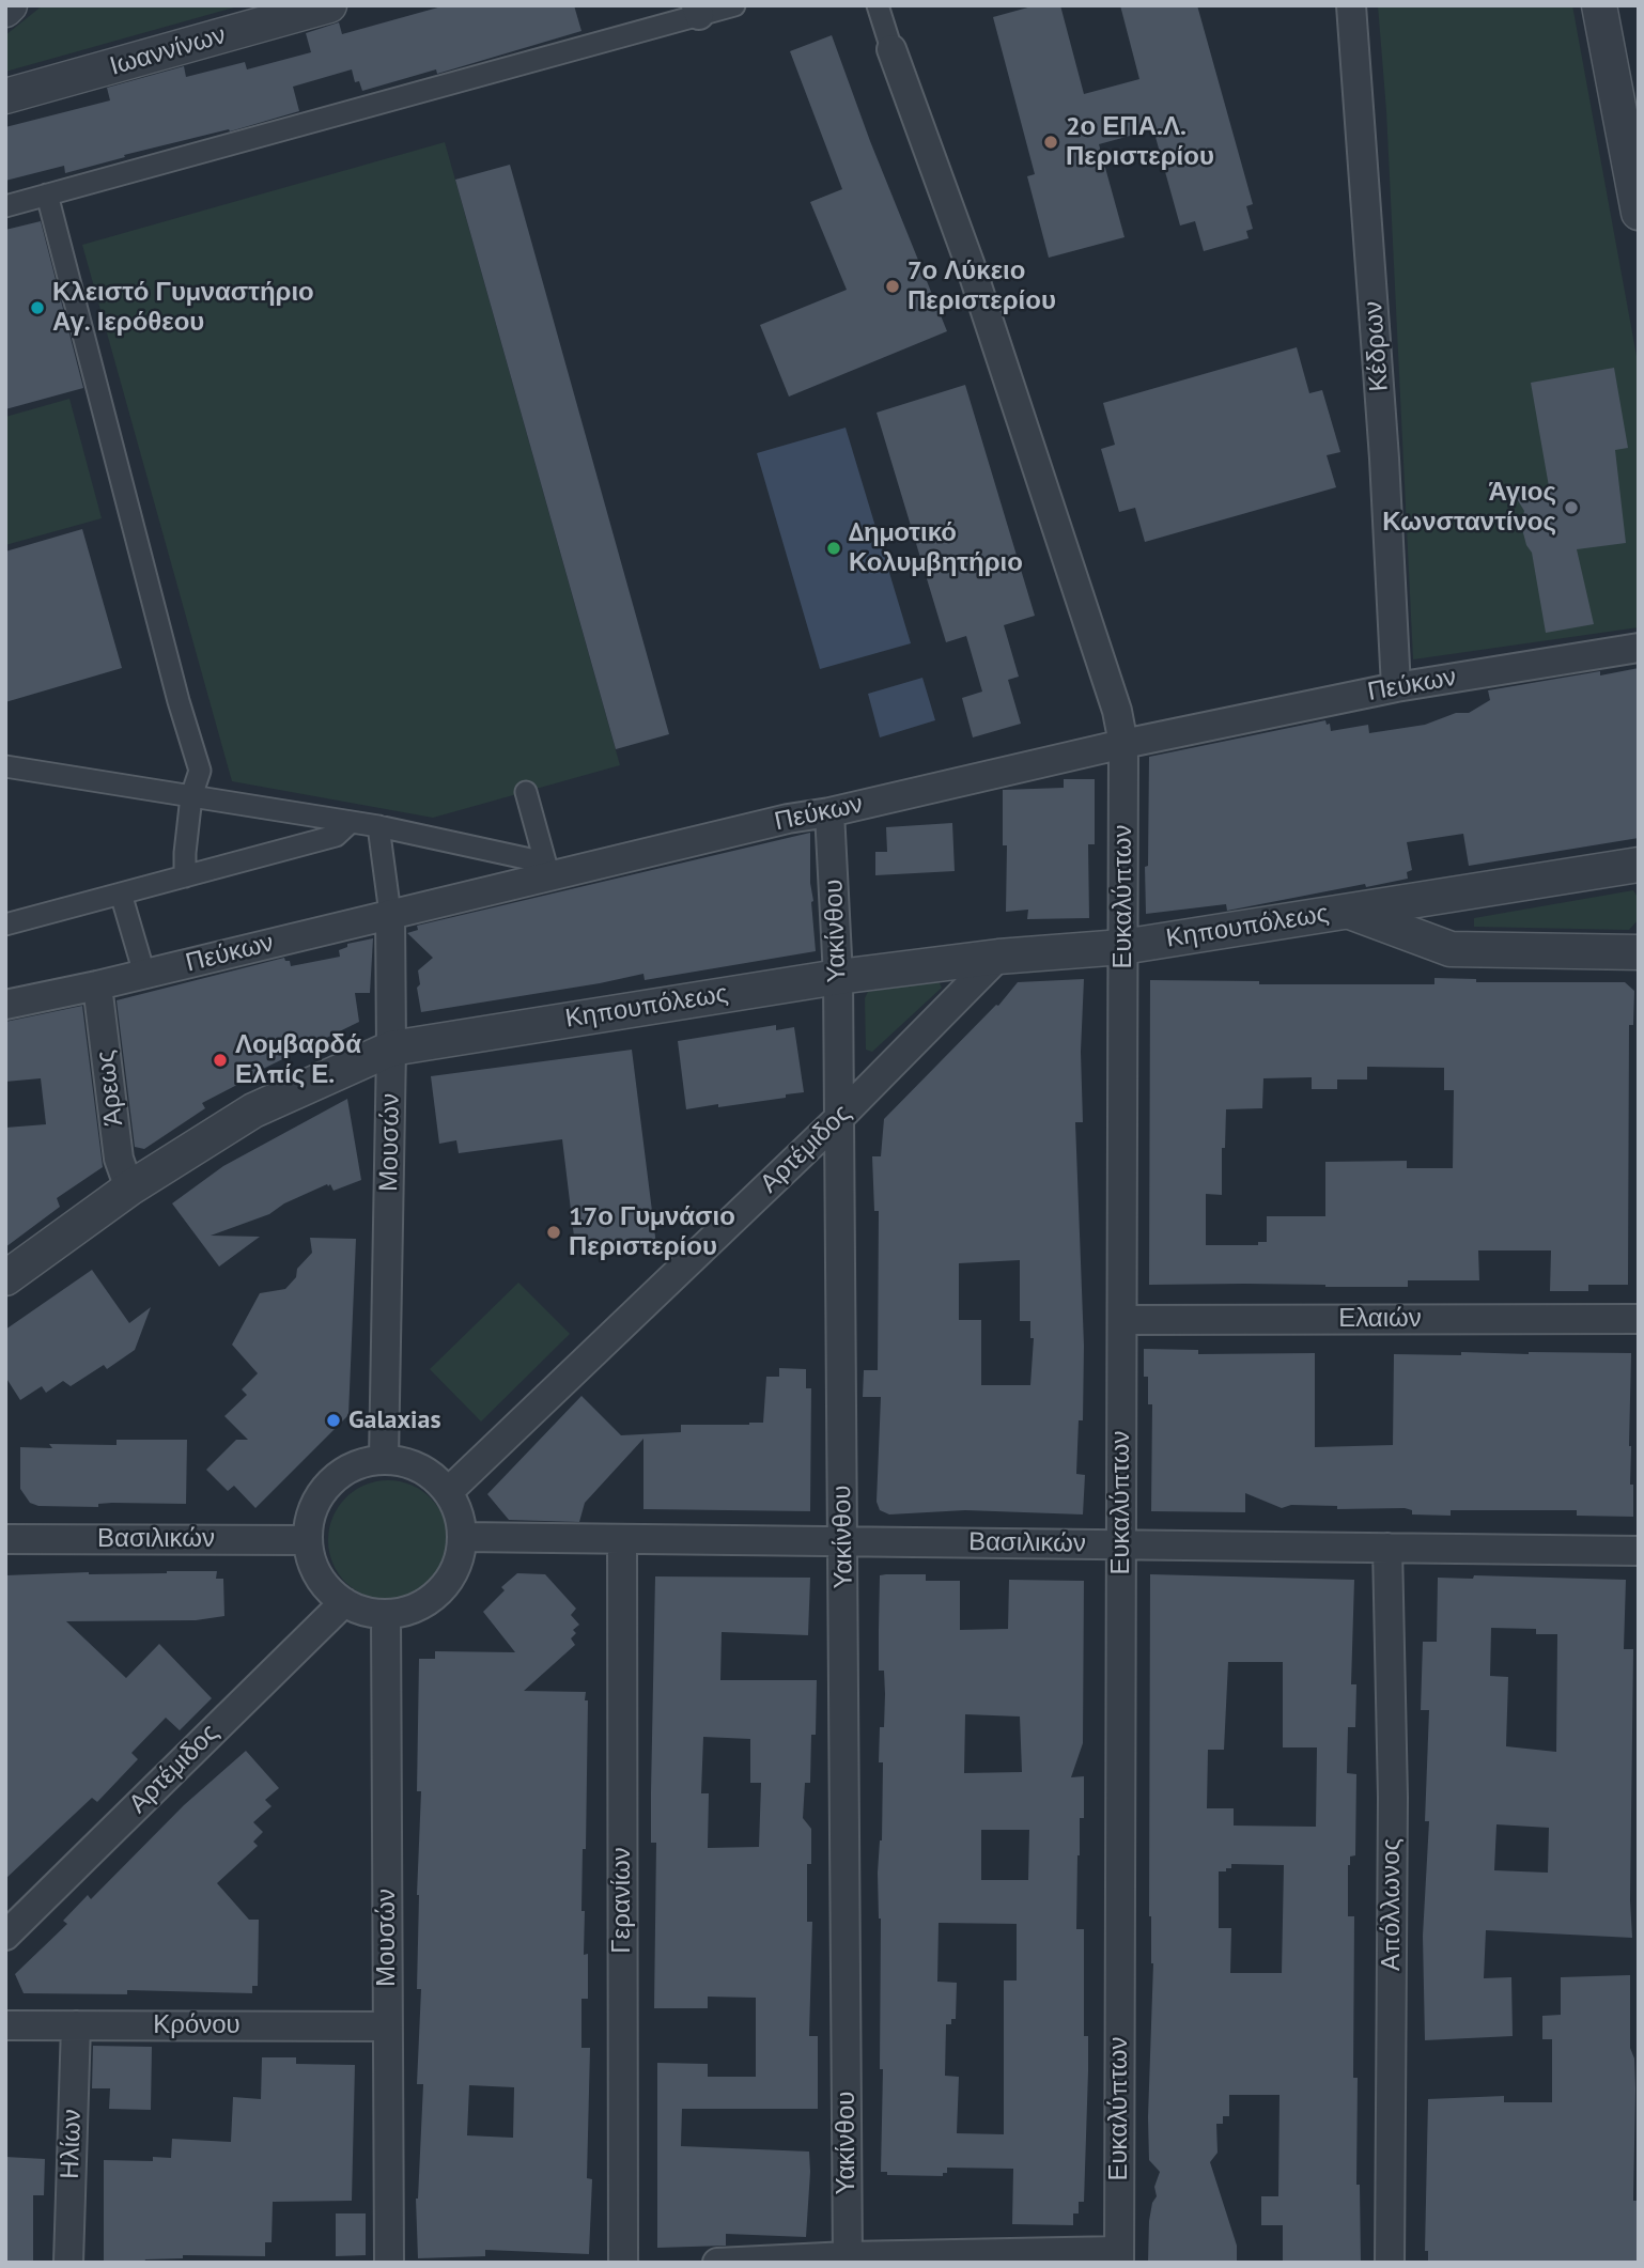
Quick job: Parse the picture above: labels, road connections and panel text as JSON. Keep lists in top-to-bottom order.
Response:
{
  "streets": {
    "street": [
      "Ιωαννίνων",
      "Κέδρων",
      "Πεύκων",
      "Ευκαλύπτων",
      "Κηπουπόλεως",
      "Υακίνθου",
      "Άρεως",
      "Μουσών",
      "Αρτέμιδος",
      "Ελαιών",
      "Βασιλικών",
      "Γερανίων",
      "Απόλλωνος",
      "Κρόνου",
      "Ηλίων"
    ]
  },
  "crossings": [
    ["Κέδρων", "Πεύκων"],
    ["Πεύκων", "Ευκαλύπτων"],
    ["Πεύκων", "Υακίνθου"],
    ["Πεύκων", "Άρεως"],
    ["Πεύκων", "Μουσών"],
    ["Ευκαλύπτων", "Κηπουπόλεως"],
    ["Ευκαλύπτων", "Ελαιών"],
    ["Ευκαλύπτων", "Βασιλικών"],
    ["Κηπουπόλεως", "Υακίνθου"],
    ["Κηπουπόλεως", "Άρεως"],
    ["Κηπουπόλεως", "Μουσών"],
    ["Κηπουπόλεως", "Αρτέμιδος"],
    ["Υακίνθου", "Αρτέμιδος"],
    ["Υακίνθου", "Βασιλικών"],
    ["Μουσών", "Αρτέμιδος"],
    ["Μουσών", "Βασιλικών"],
    ["Μουσών", "Κρόνου"],
    ["Αρτέμιδος", "Βασιλικών"],
    ["Βασιλικών", "Γερανίων"],
    ["Βασιλικών", "Απόλλωνος"],
    ["Κρόνου", "Ηλίων"]
  ],
  "places": [
    "2ο ΕΠΑ.Λ. Περιστερίου",
    "7ο Λύκειο Περιστερίου",
    "Κλειστό Γυμναστήριο Αγ. Ιερόθεου",
    "Άγιος Κωνσταντίνος",
    "Δημοτικό Κολυμβητήριο",
    "Λομβαρδά Ελπίς Ε.",
    "17ο Γυμνάσιο Περιστερίου",
    "Galaxias"
  ]
}
